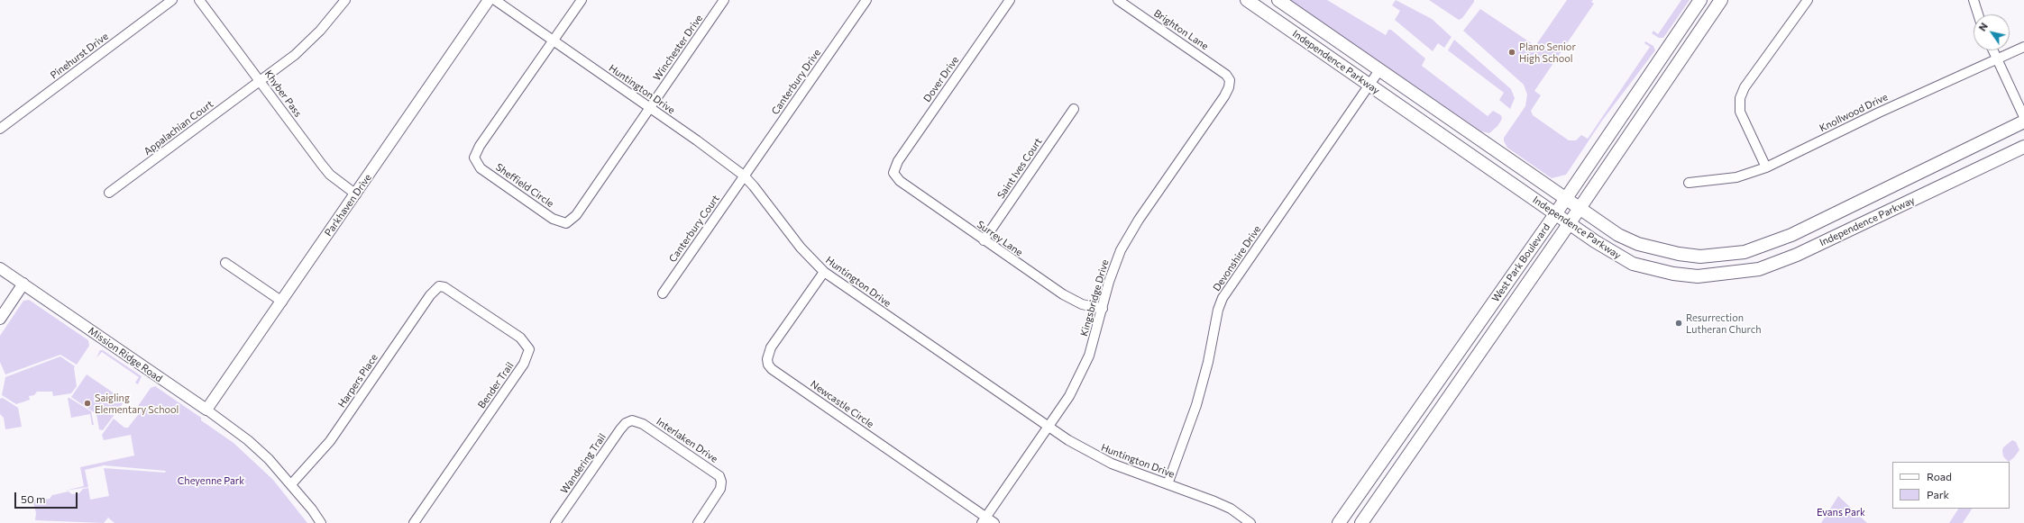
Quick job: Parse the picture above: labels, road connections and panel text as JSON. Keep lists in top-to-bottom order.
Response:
{
  "streets": {
    "main road": ["Independence Parkway", "West Park Boulevard"],
    "street": [
      "Brighton Lane",
      "Winchester Drive",
      "Pinehurst Drive",
      "Dover Drive",
      "Canterbury Drive",
      "Huntington Drive",
      "Khyber Pass",
      "Knollwood Drive",
      "Appalachian Court",
      "Saint Ives Court",
      "Sheffield Circle",
      "Parkhaven Drive",
      "Canterbury Court",
      "Surrey Lane",
      "Devonshire Drive",
      "Kingsbridge Drive",
      "Mission Ridge Road",
      "Harpers Place",
      "Bender Trail",
      "Newcastle Circle",
      "Interlaken Drive",
      "Wandering Trail"
    ]
  },
  "crossings": [
    ["Brighton Lane", "Kingsbridge Drive"],
    ["Winchester Drive", "Huntington Drive"],
    ["Winchester Drive", "Sheffield Circle"],
    ["Independence Parkway", "Devonshire Drive"],
    ["Independence Parkway", "West Park Boulevard"],
    ["Dover Drive", "Surrey Lane"],
    ["Canterbury Drive", "Huntington Drive"],
    ["Canterbury Drive", "Canterbury Court"],
    ["Huntington Drive", "Sheffield Circle"],
    ["Huntington Drive", "Canterbury Court"],
    ["Huntington Drive", "Devonshire Drive"],
    ["Huntington Drive", "Kingsbridge Drive"],
    ["Huntington Drive", "Newcastle Circle"],
    ["Khyber Pass", "Appalachian Court"],
    ["Khyber Pass", "Parkhaven Drive"],
    ["Saint Ives Court", "Surrey Lane"],
    ["Parkhaven Drive", "Mission Ridge Road"],
    ["Surrey Lane", "Kingsbridge Drive"],
    ["Kingsbridge Drive", "Newcastle Circle"],
    ["Mission Ridge Road", "Harpers Place"],
    ["Harpers Place", "Bender Trail"],
    ["Interlaken Drive", "Wandering Trail"]
  ],
  "parks": ["Cheyenne Park", "Evans Park"],
  "places": ["Plano Senior High School", "Resurrection Lutheran Church", "Saigling Elementary School"],
  "legend": ["Road", "Park"],
  "scale_bar": "50 m",
  "north": "top left"
}
